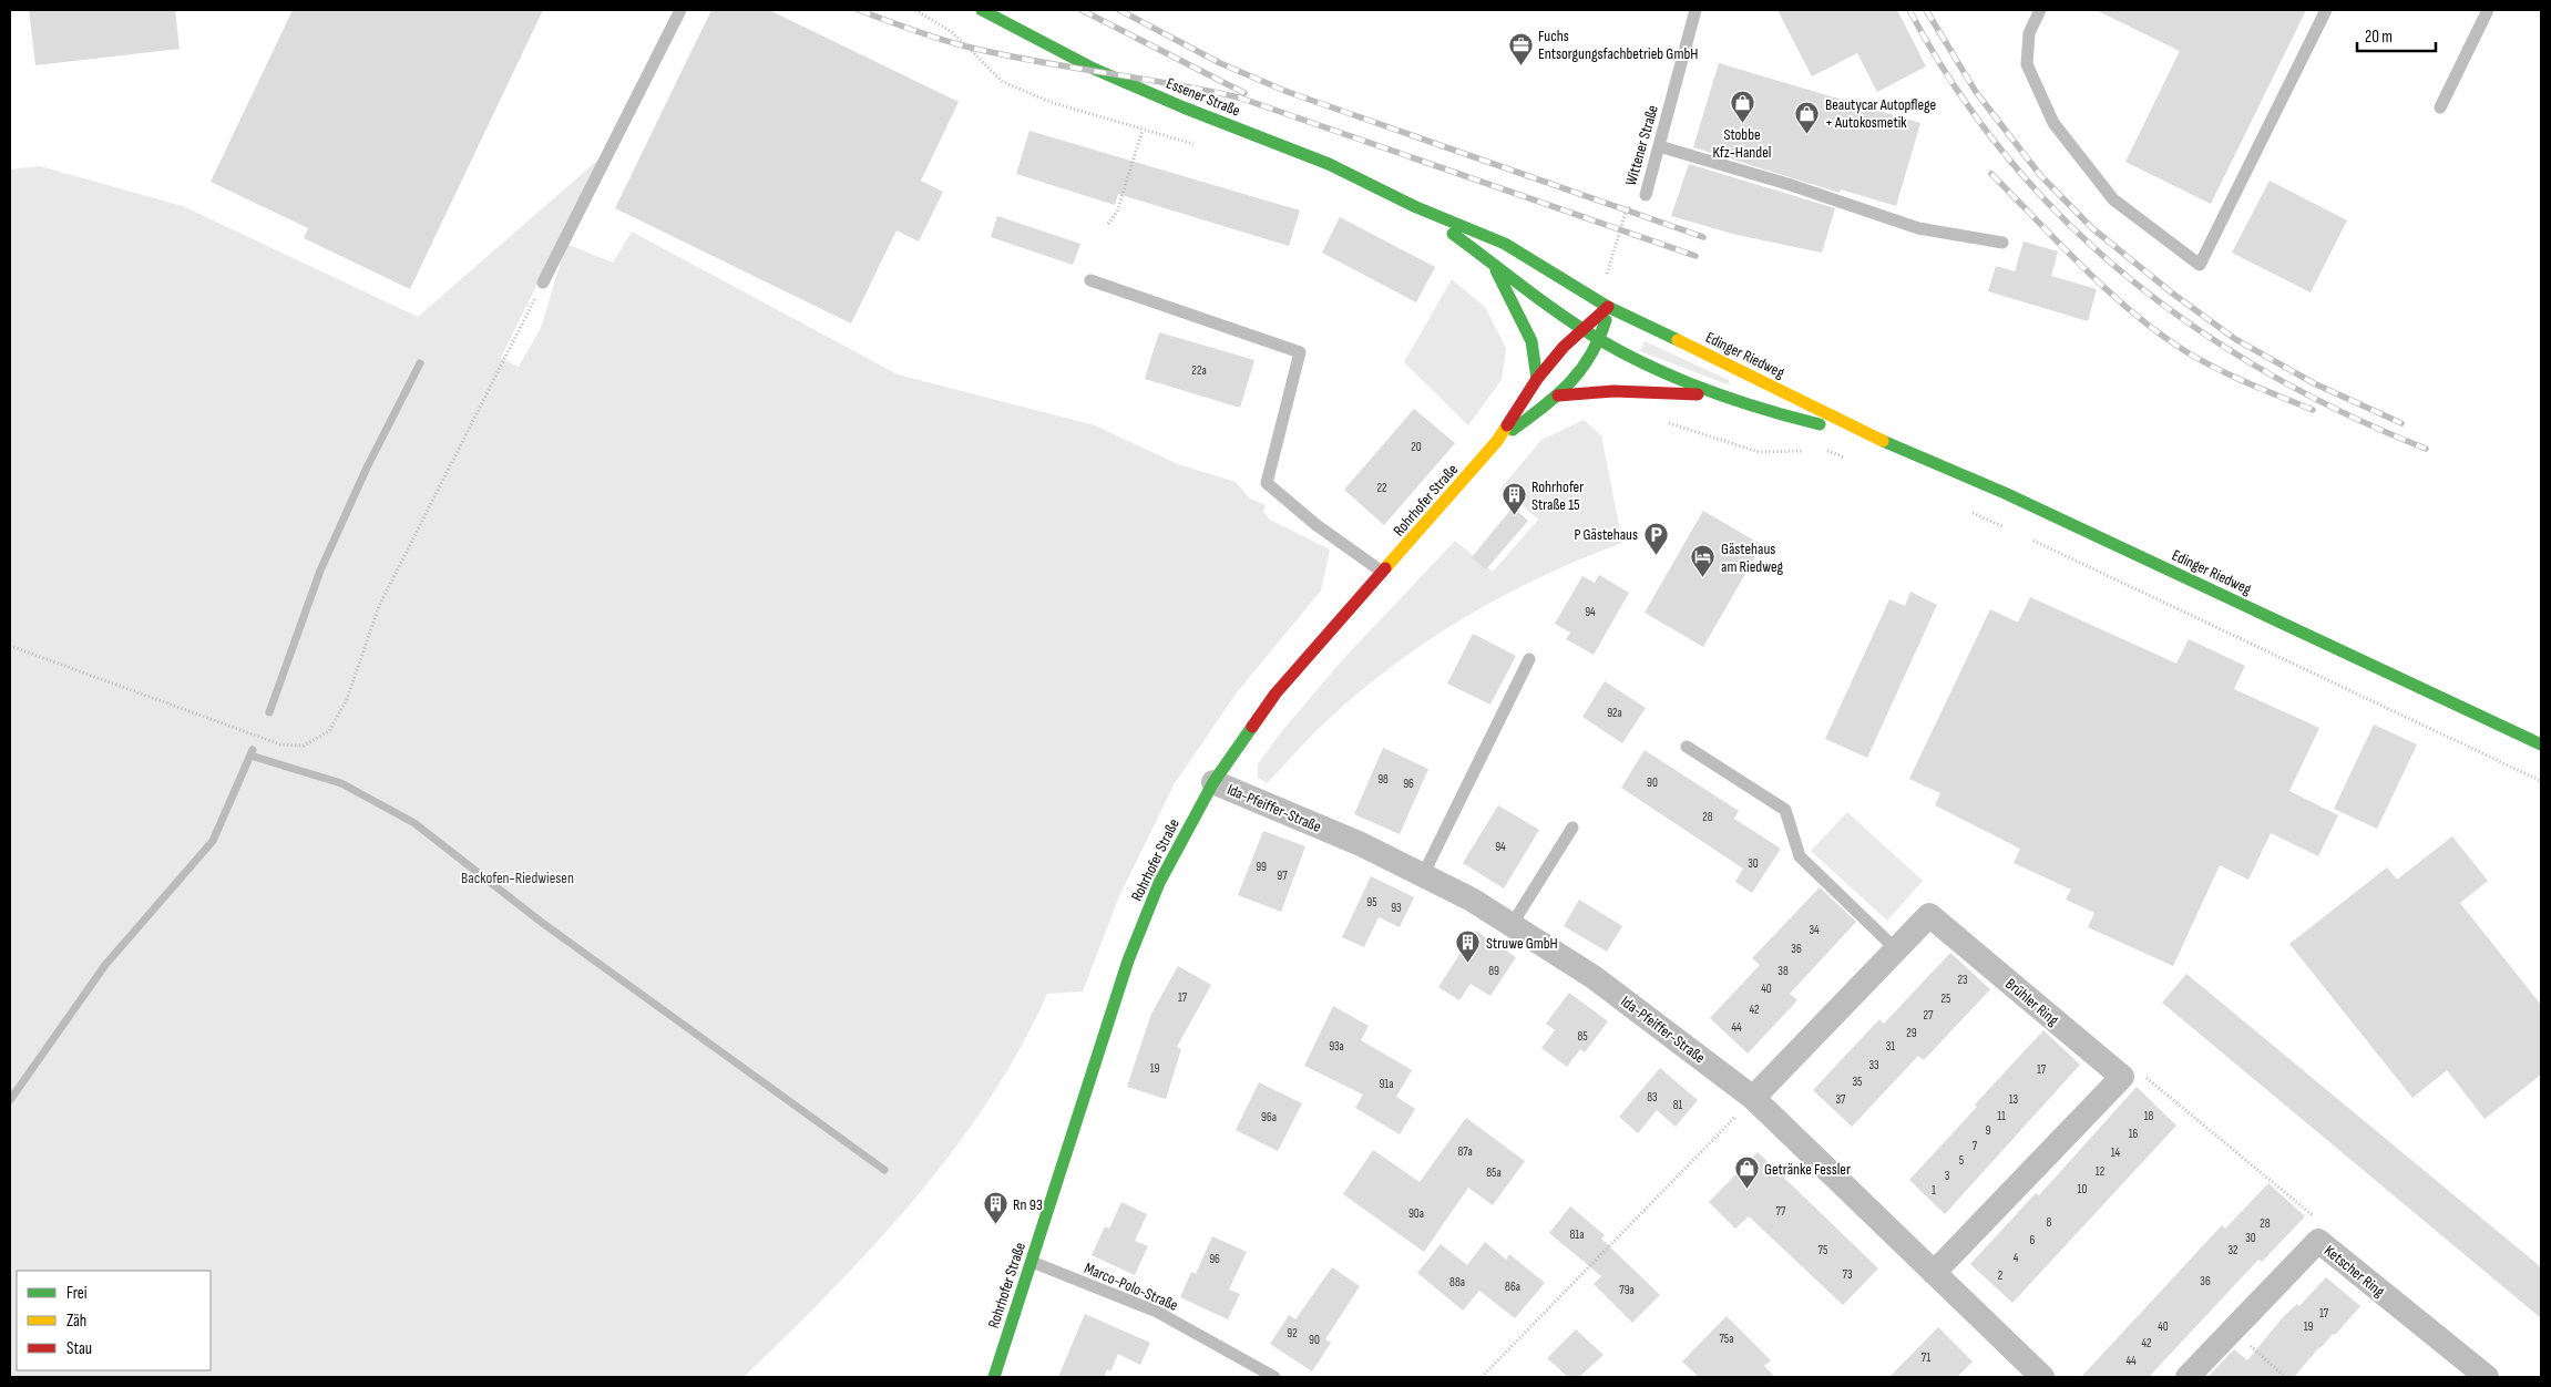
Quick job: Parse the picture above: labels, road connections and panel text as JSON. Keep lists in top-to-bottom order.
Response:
{
  "streets": {
    "main road": ["Essener Straße", "Edinger Riedweg", "Rohrhofer Straße"],
    "street": ["Ida-Pfeiffer-Straße", "Brühler Ring", "Ketscher Ring"],
    "lane": ["Wittener Straße", "Marco-Polo-Straße"]
  },
  "crossings": [
    ["Essener Straße", "Edinger Riedweg"],
    ["Essener Straße", "Rohrhofer Straße"],
    ["Edinger Riedweg", "Rohrhofer Straße"],
    ["Rohrhofer Straße", "Ida-Pfeiffer-Straße"],
    ["Rohrhofer Straße", "Marco-Polo-Straße"],
    ["Ida-Pfeiffer-Straße", "Brühler Ring"]
  ],
  "parks": ["Backofen-Riedwiesen"],
  "places": {
    "office": ["Fuchs Entsorgungsfachbetrieb GmbH"],
    "shop": ["Stobbe Kfz-Handel", "Beautycar Autopflege + Autokosmetik", "Getränke Fessler"],
    "building": ["Rohrhofer Straße 15", "Struwe GmbH", "Rn 93"],
    "parking": ["P Gästehaus"],
    "hotel": ["Gästehaus am Riedweg"]
  },
  "house_numbers": [
    "22a",
    "20",
    "22",
    "94",
    "92a",
    "98",
    "90",
    "96",
    "28",
    "94",
    "30",
    "99",
    "97",
    "95",
    "93",
    "34",
    "36",
    "89",
    "38",
    "23",
    "40",
    "17",
    "25",
    "42",
    "27",
    "44",
    "29",
    "85",
    "93a",
    "31",
    "33",
    "19",
    "17",
    "35",
    "91a",
    "83",
    "37",
    "13",
    "81",
    "11",
    "18",
    "96a",
    "9",
    "16",
    "7",
    "87a",
    "14",
    "5",
    "12",
    "85a",
    "3",
    "10",
    "1",
    "77",
    "90a",
    "8",
    "28",
    "81a",
    "30",
    "6",
    "75",
    "32",
    "4",
    "96",
    "73",
    "2",
    "36",
    "88a",
    "86a",
    "79a",
    "17",
    "40",
    "19",
    "92",
    "75a",
    "90",
    "42",
    "71",
    "44"
  ],
  "legend": ["Frei", "Zäh", "Stau"],
  "scale_bar": "20 m"
}
